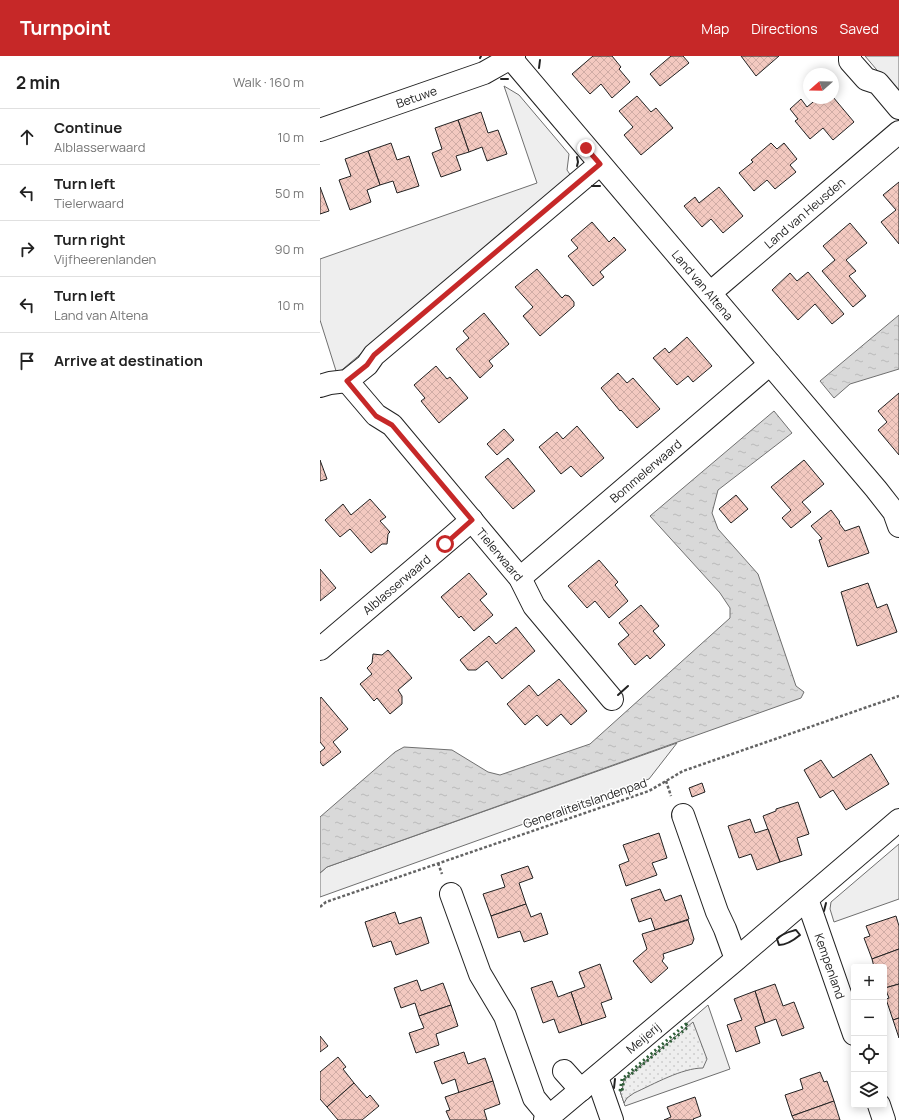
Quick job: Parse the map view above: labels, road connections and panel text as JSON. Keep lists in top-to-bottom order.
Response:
{
  "streets": {
    "street": [
      "Betuwe",
      "Land van Heusden",
      "Land van Altena",
      "Bommelerwaard",
      "Tielerwaard",
      "Alblasserwaard",
      "Kempenland",
      "Meijerij"
    ],
    "path": ["Generaliteitslandenpad"]
  },
  "crossings": [
    ["Betuwe", "Land van Altena"],
    ["Land van Heusden", "Land van Altena"],
    ["Land van Altena", "Bommelerwaard"],
    ["Bommelerwaard", "Tielerwaard"],
    ["Tielerwaard", "Alblasserwaard"],
    ["Kempenland", "Meijerij"]
  ],
  "north": "left",
  "page": {
    "header": "Turnpoint",
    "nav": ["Map", "Directions", "Saved"],
    "heading": ["2 min", "Walk · 160 m"],
    "list": [
      ["Continue", "Alblasserwaard", "10 m"],
      ["Turn left", "Tielerwaard", "50 m"],
      ["Turn right", "Vijfheerenlanden", "90 m"],
      ["Turn left", "Land van Altena", "10 m"],
      "Arrive at destination"
    ],
    "map_buttons": ["+", "−"]
  }
}
